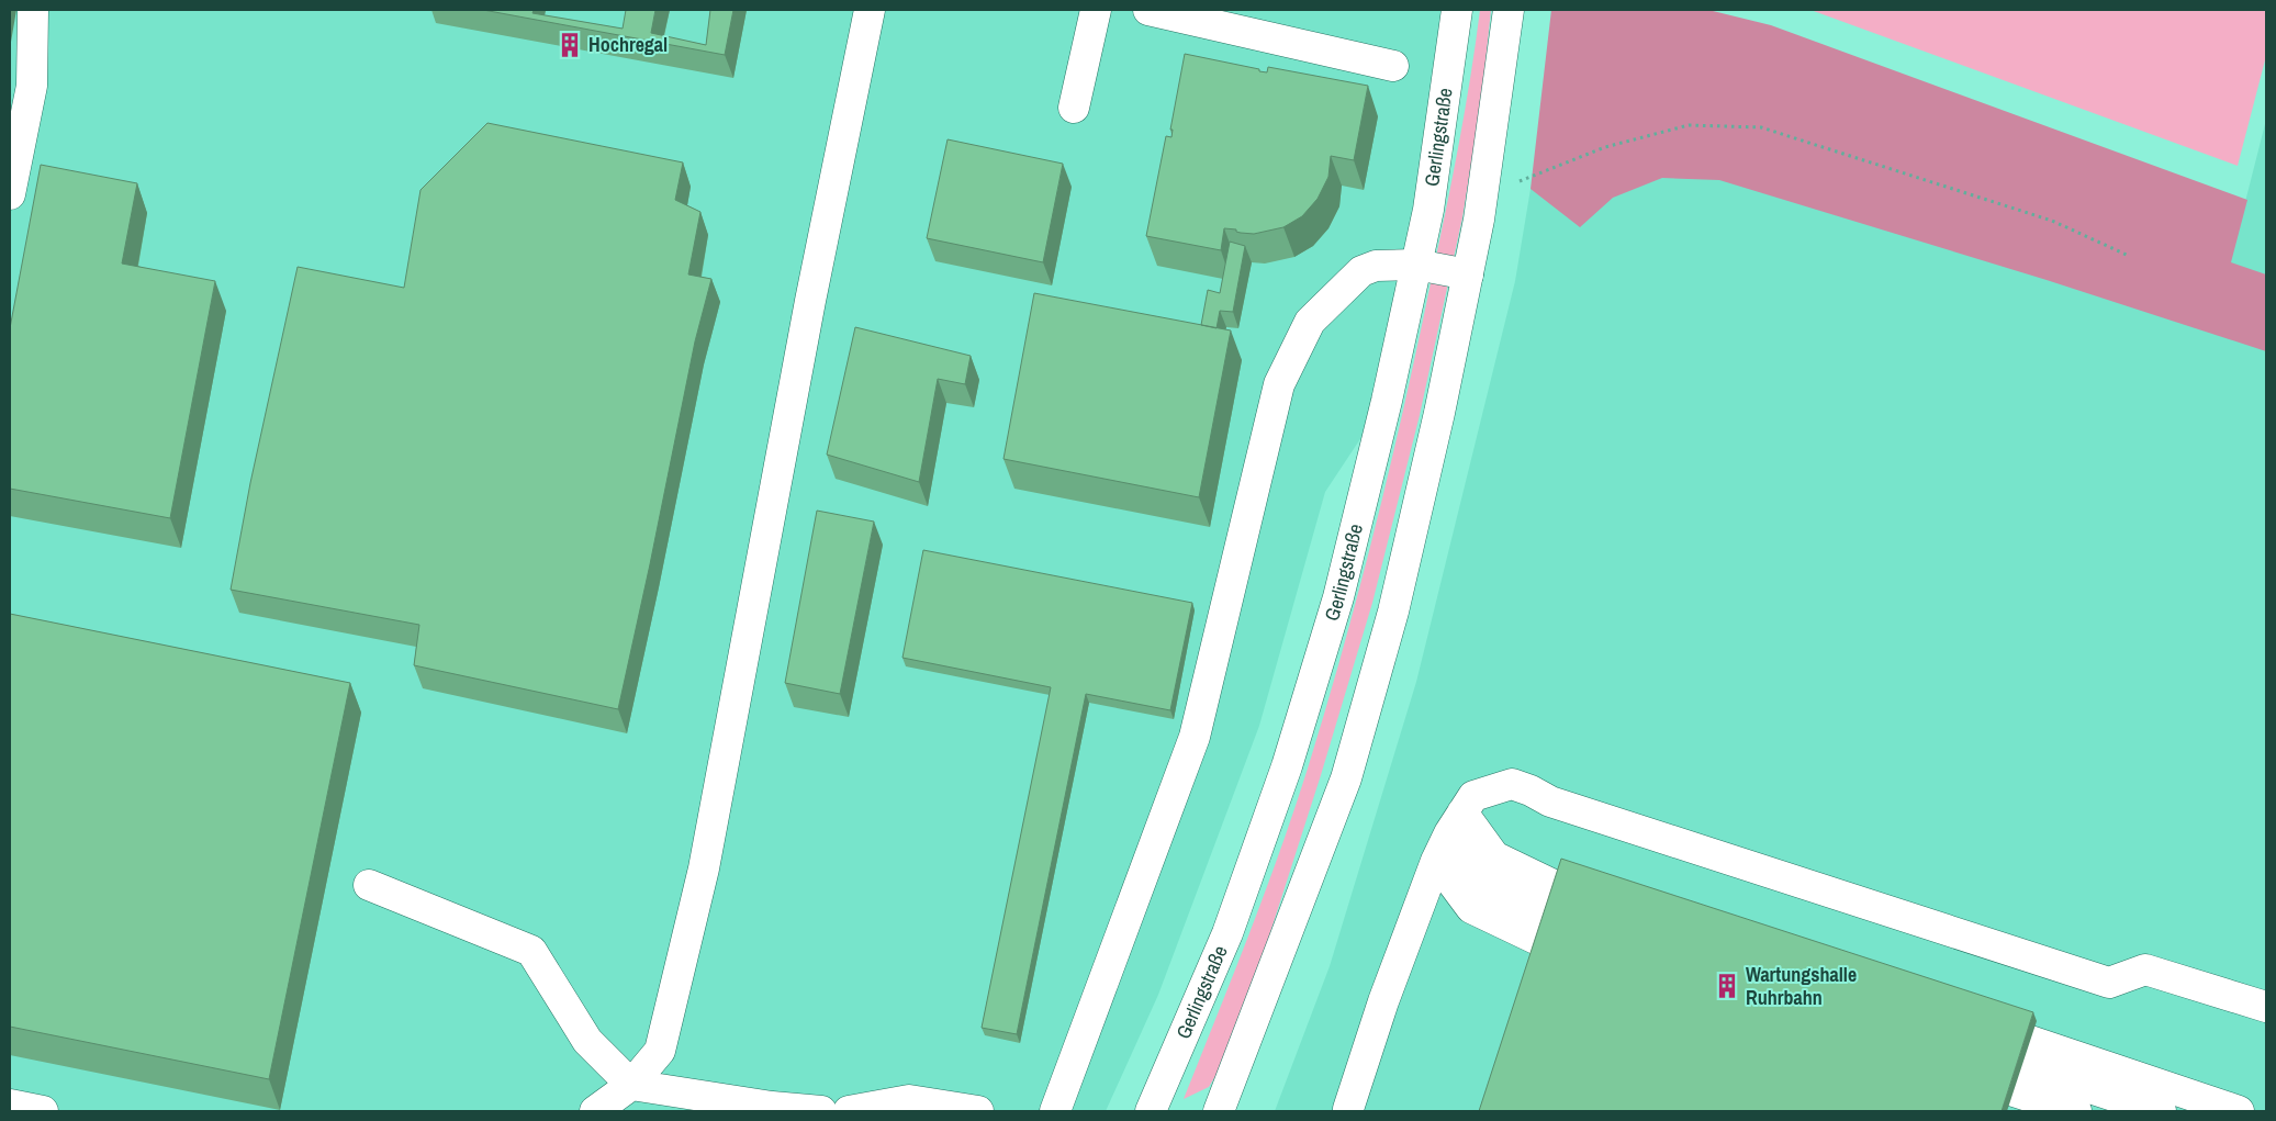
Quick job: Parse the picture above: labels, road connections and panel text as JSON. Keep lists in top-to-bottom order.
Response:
{
  "streets": {
    "main road": ["Gerlingstraße"]
  },
  "places": {
    "building": ["Hochregal", "Wartungshalle Ruhrbahn"]
  }
}
